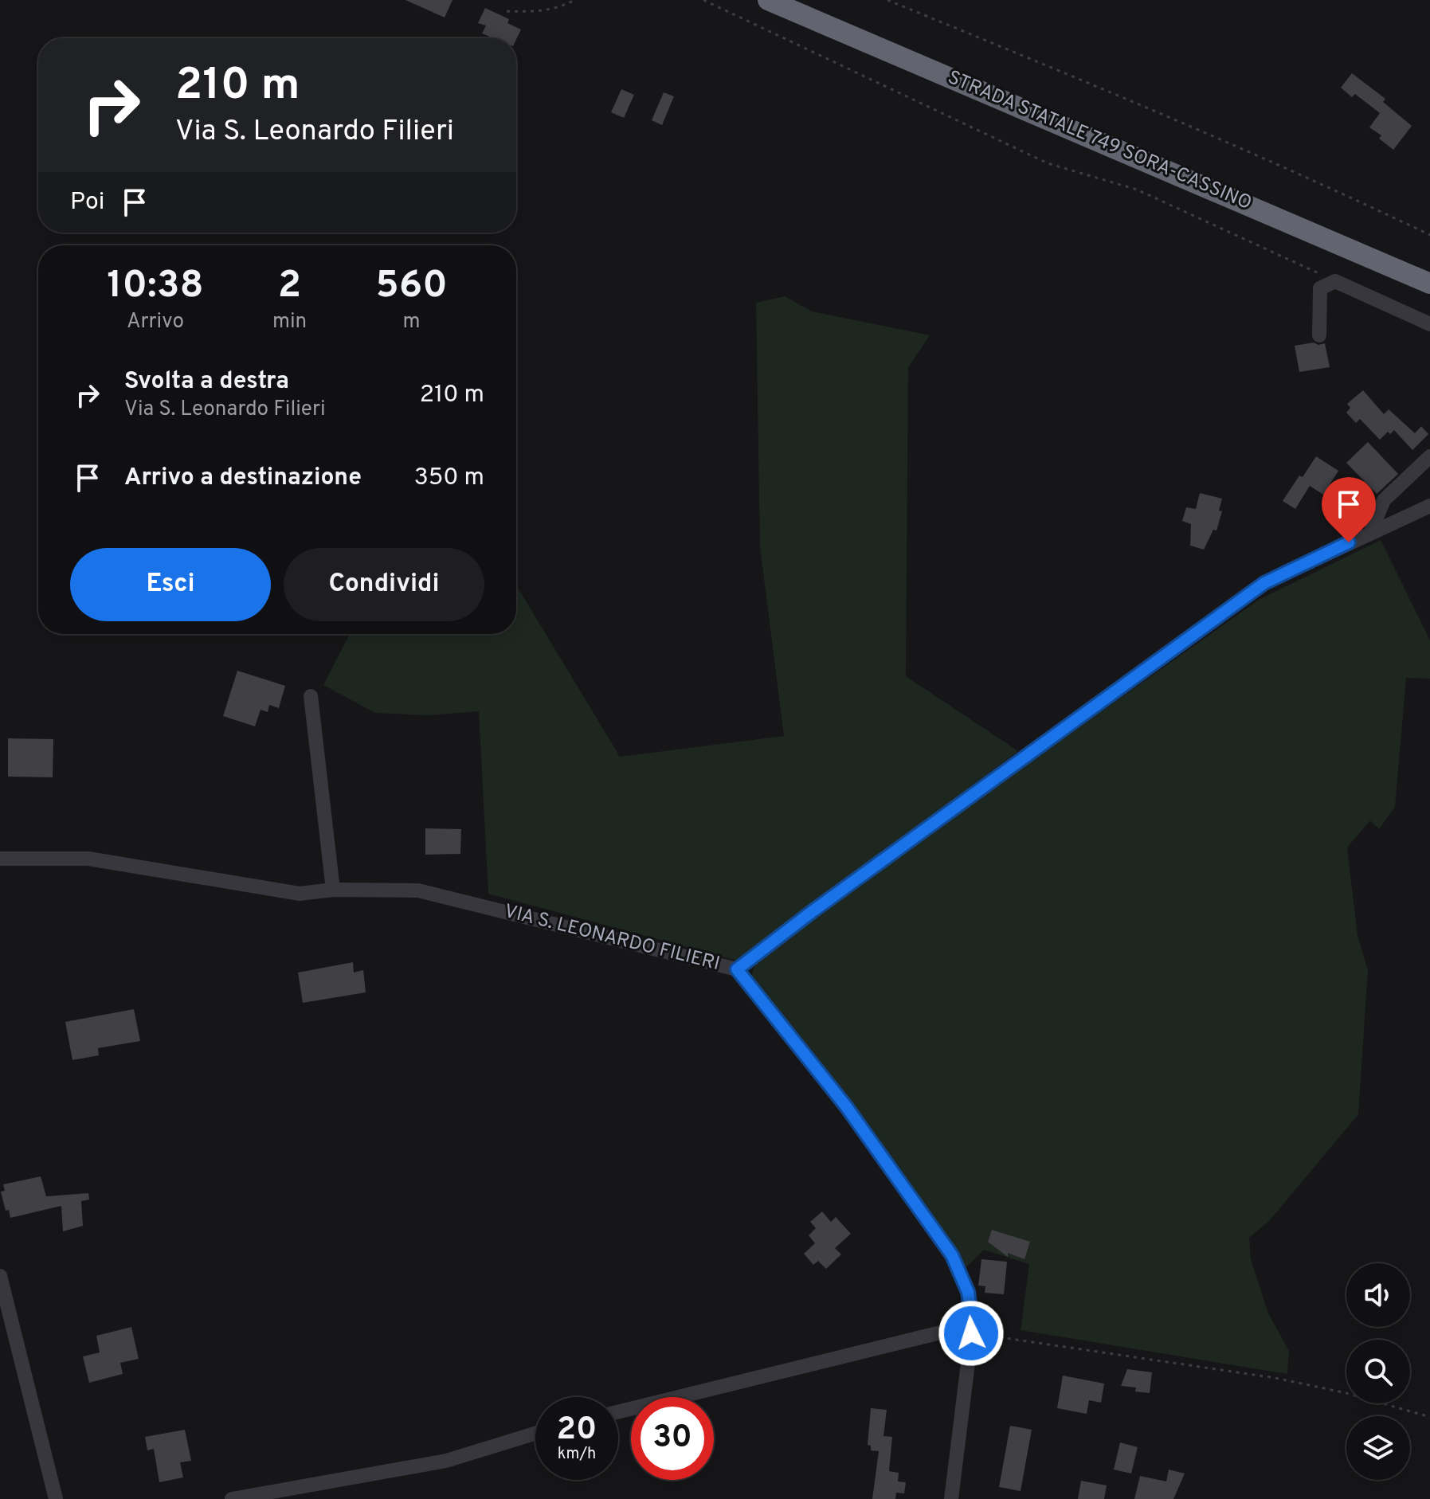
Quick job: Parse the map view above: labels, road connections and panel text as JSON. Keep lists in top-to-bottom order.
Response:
{
  "streets": {
    "highway": ["STRADA STATALE 749 SORA-CASSINO"],
    "street": ["VIA S. LEONARDO FILIERI"]
  },
  "page": {
    "turn": ["210 m", "Via S. Leonardo Filieri"],
    "then": "Poi",
    "eta": [
      "10:38",
      "Arrivo",
      "2",
      "min",
      "560",
      "m"
    ],
    "list": [
      {
        "name": "Svolta a destra",
        "note": "Via S. Leonardo Filieri",
        "value": "210 m"
      },
      {
        "name": "Arrivo a destinazione",
        "value": "350 m"
      }
    ],
    "buttons": ["Esci", "Condividi"],
    "speed": "20 km/h",
    "limit": "30"
  }
}
